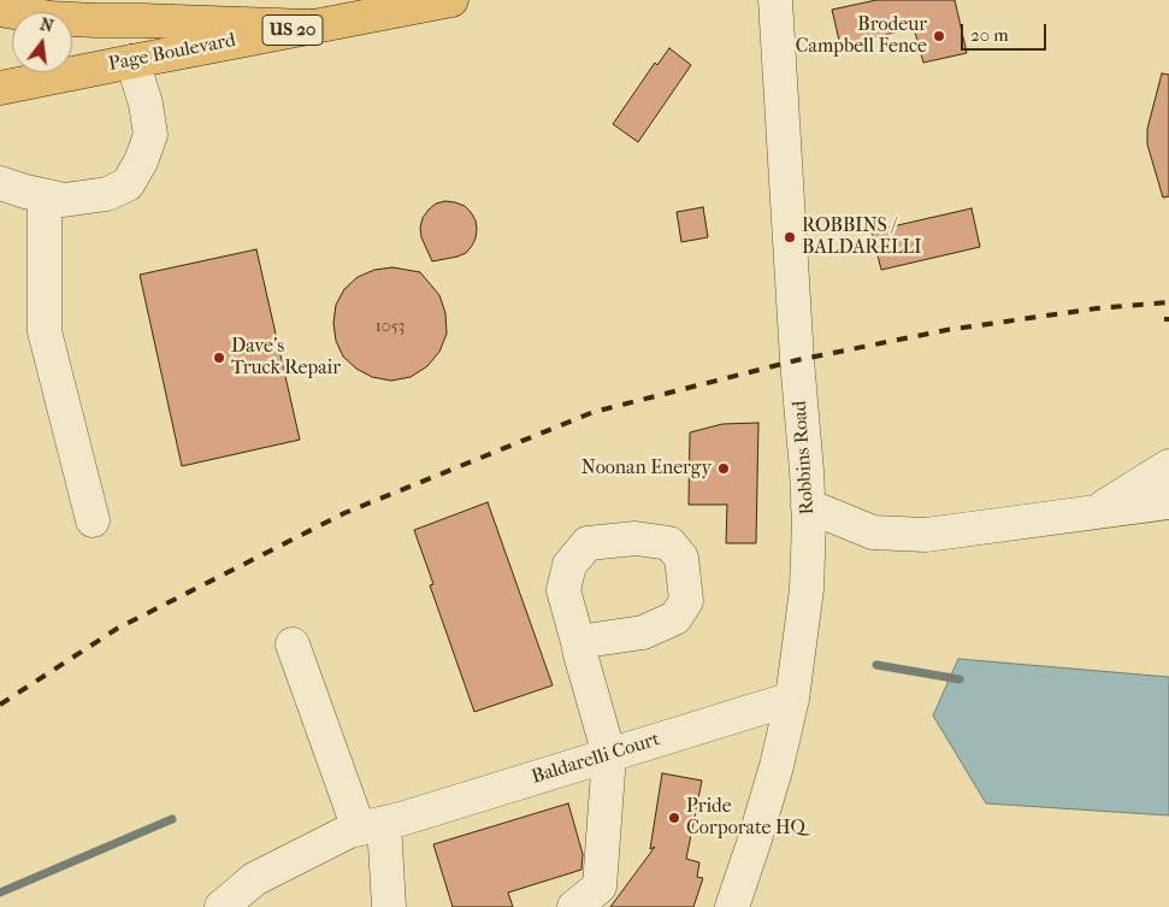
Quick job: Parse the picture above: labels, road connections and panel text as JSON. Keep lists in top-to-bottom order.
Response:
{
  "streets": {
    "main road": ["US 20", "Page Boulevard"],
    "street": ["Robbins Road", "Baldarelli Court"]
  },
  "crossings": [
    ["Robbins Road", "Baldarelli Court"]
  ],
  "places": [
    "Brodeur Campbell Fence",
    "ROBBINS / BALDARELLI",
    "Dave's Truck Repair",
    "Noonan Energy",
    "Pride Corporate HQ"
  ],
  "house_numbers": ["1053"],
  "scale_bar": "20 m",
  "north": "top"
}
